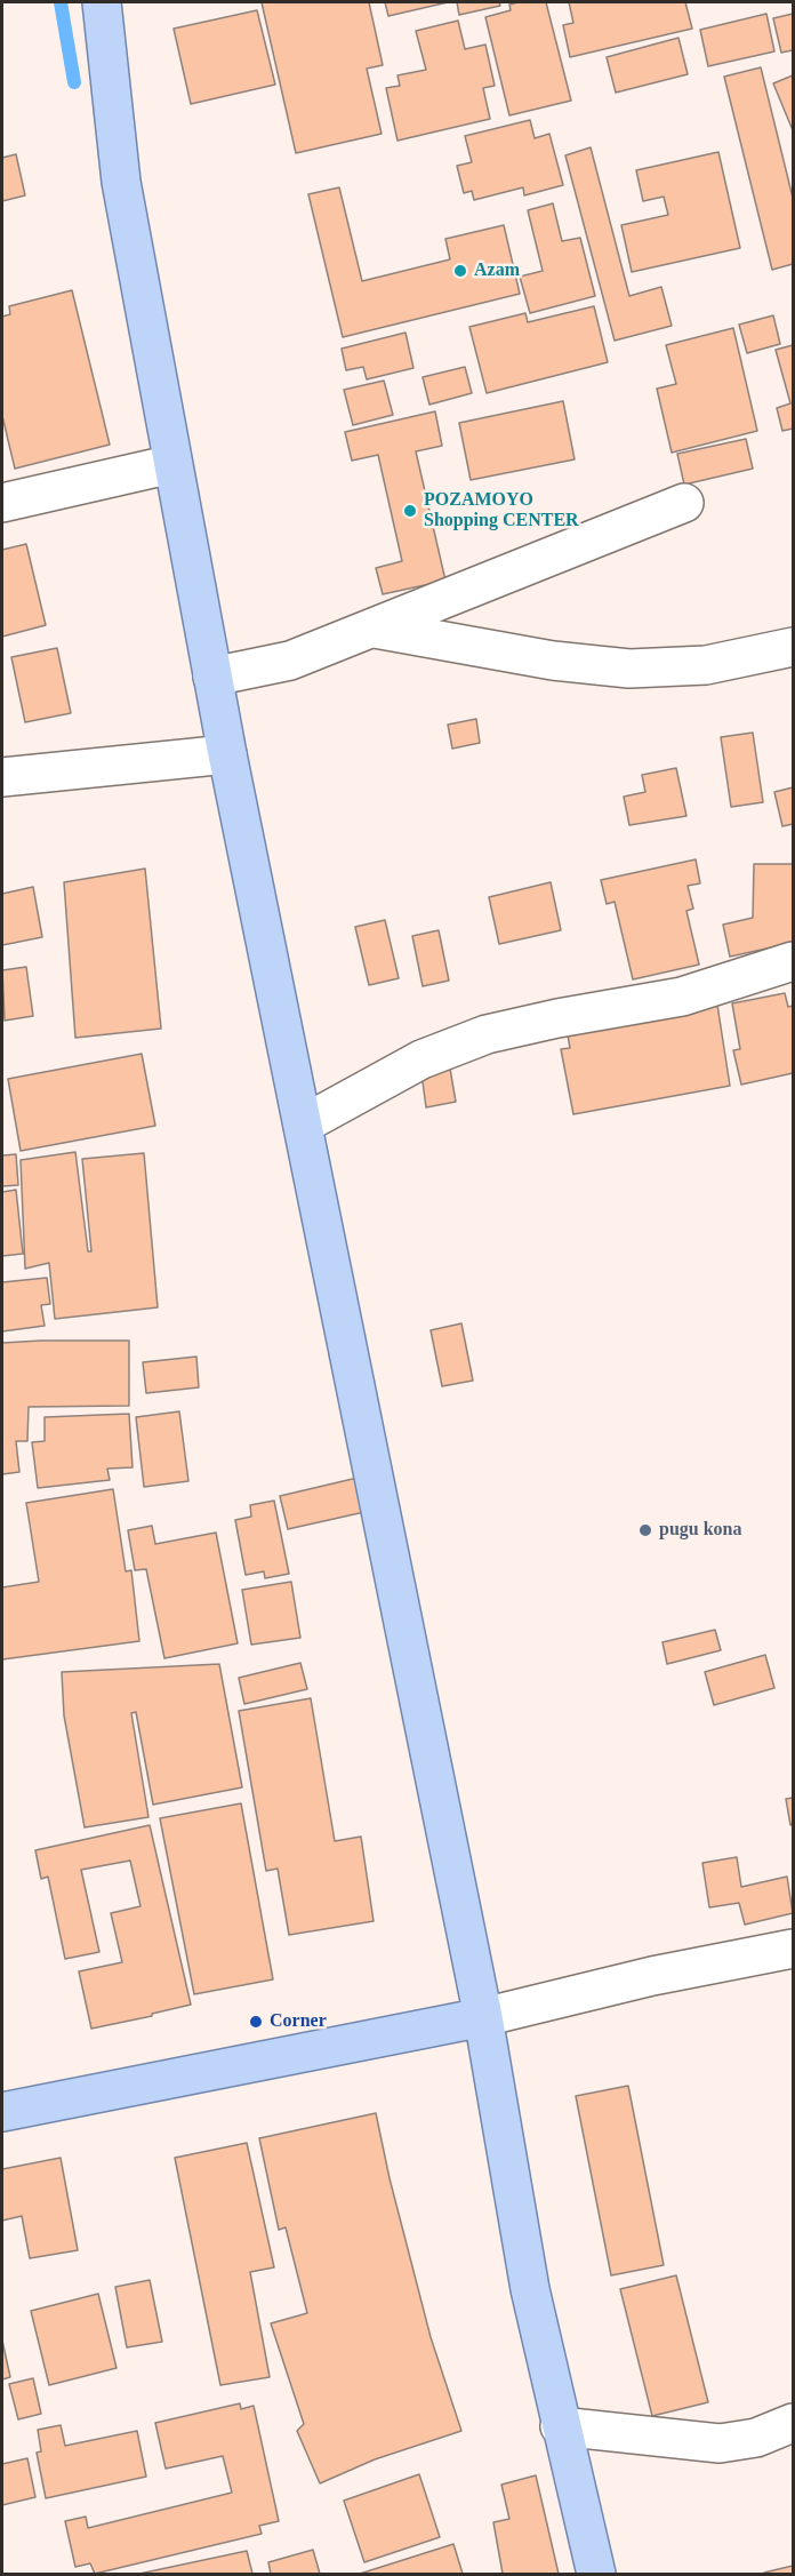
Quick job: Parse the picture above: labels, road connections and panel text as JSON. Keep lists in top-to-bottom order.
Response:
{
  "places": [
    "Azam",
    "POZAMOYO Shopping CENTER",
    "pugu kona",
    "Corner"
  ]
}
